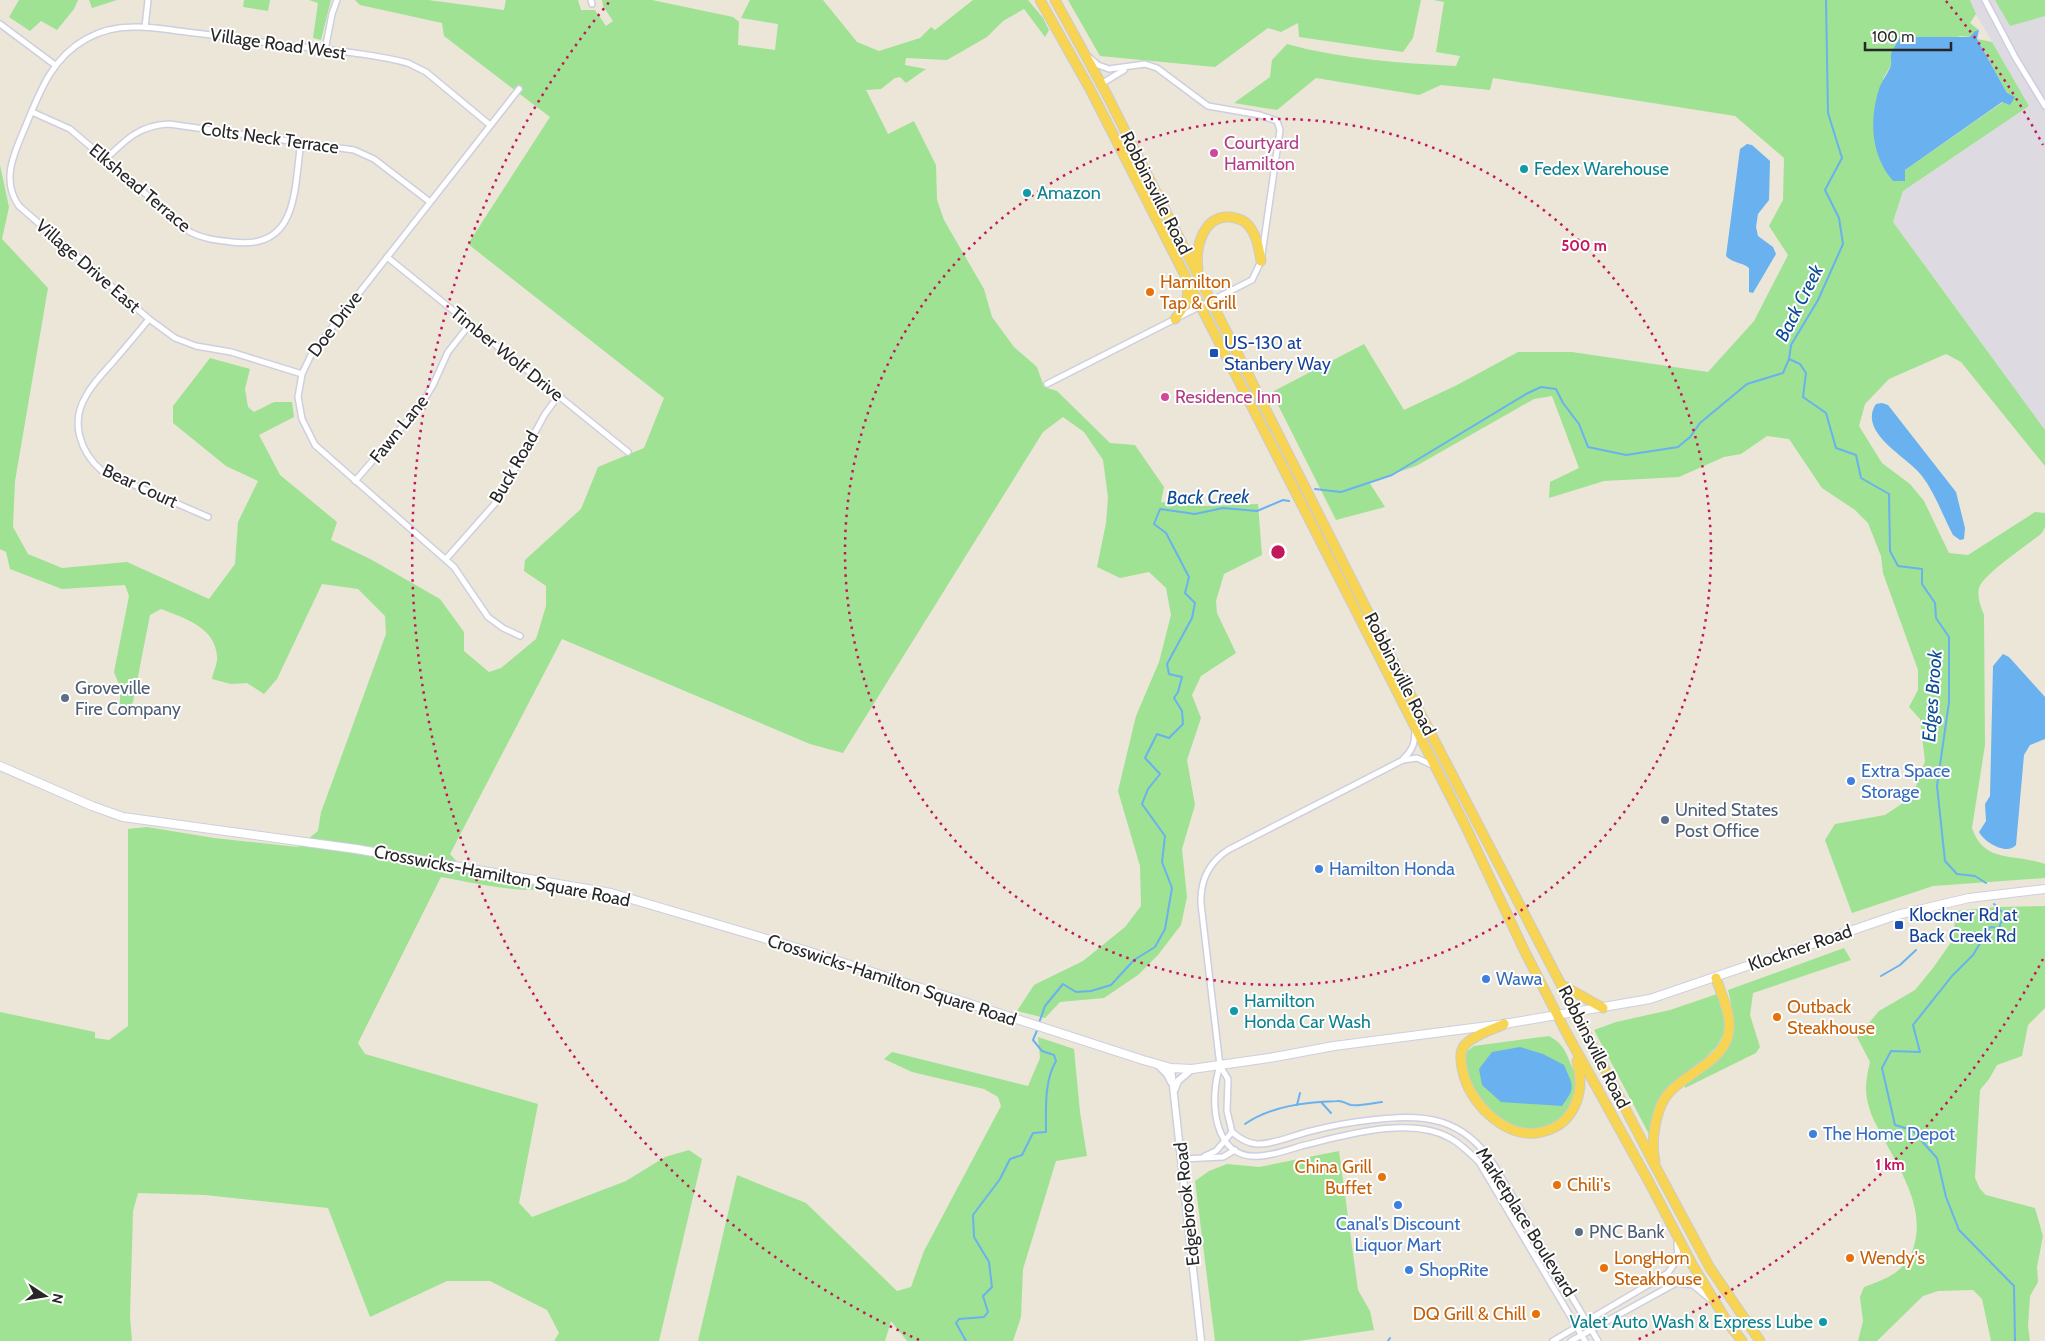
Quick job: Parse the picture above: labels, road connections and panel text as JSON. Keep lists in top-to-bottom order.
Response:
{
  "streets": {
    "highway": ["Robbinsville Road"],
    "main road": ["Crosswicks-Hamilton Square Road", "Klockner Road"],
    "street": [
      "Village Road West",
      "Colts Neck Terrace",
      "Elkshead Terrace",
      "Village Drive East",
      "Doe Drive",
      "Timber Wolf Drive",
      "Fawn Lane",
      "Buck Road",
      "Bear Court",
      "Edgebrook Road",
      "Marketplace Boulevard"
    ]
  },
  "crossings": [
    ["Village Road West", "Village Drive East"],
    ["Village Road West", "Doe Drive"],
    ["Colts Neck Terrace", "Elkshead Terrace"],
    ["Colts Neck Terrace", "Doe Drive"],
    ["Elkshead Terrace", "Village Drive East"],
    ["Robbinsville Road", "Klockner Road"],
    ["Village Drive East", "Doe Drive"],
    ["Village Drive East", "Bear Court"],
    ["Doe Drive", "Timber Wolf Drive"],
    ["Doe Drive", "Fawn Lane"],
    ["Doe Drive", "Buck Road"],
    ["Timber Wolf Drive", "Fawn Lane"],
    ["Timber Wolf Drive", "Buck Road"],
    ["Crosswicks-Hamilton Square Road", "Edgebrook Road"],
    ["Crosswicks-Hamilton Square Road", "Marketplace Boulevard"]
  ],
  "water": ["Back Creek", "Edges Brook"],
  "places": {
    "other": [
      "Courtyard Hamilton",
      "Fedex Warehouse",
      "Amazon",
      "Hamilton Tap & Grill",
      "Residence Inn",
      "Groveville Fire Company",
      "Extra Space Storage",
      "United States Post Office",
      "Hamilton Honda",
      "Wawa",
      "Hamilton Honda Car Wash",
      "Outback Steakhouse",
      "The Home Depot",
      "China Grill Buffet",
      "Chili's",
      "Canal's Discount Liquor Mart",
      "PNC Bank",
      "Wendy's",
      "LongHorn Steakhouse",
      "ShopRite",
      "DQ Grill & Chill",
      "Valet Auto Wash & Express Lube"
    ],
    "transit": ["US-130 at Stanbery Way", "Klockner Rd at Back Creek Rd"]
  },
  "scale_bar": "100 m",
  "north": "right",
  "rings": ["500 m", "1 km"]
}
